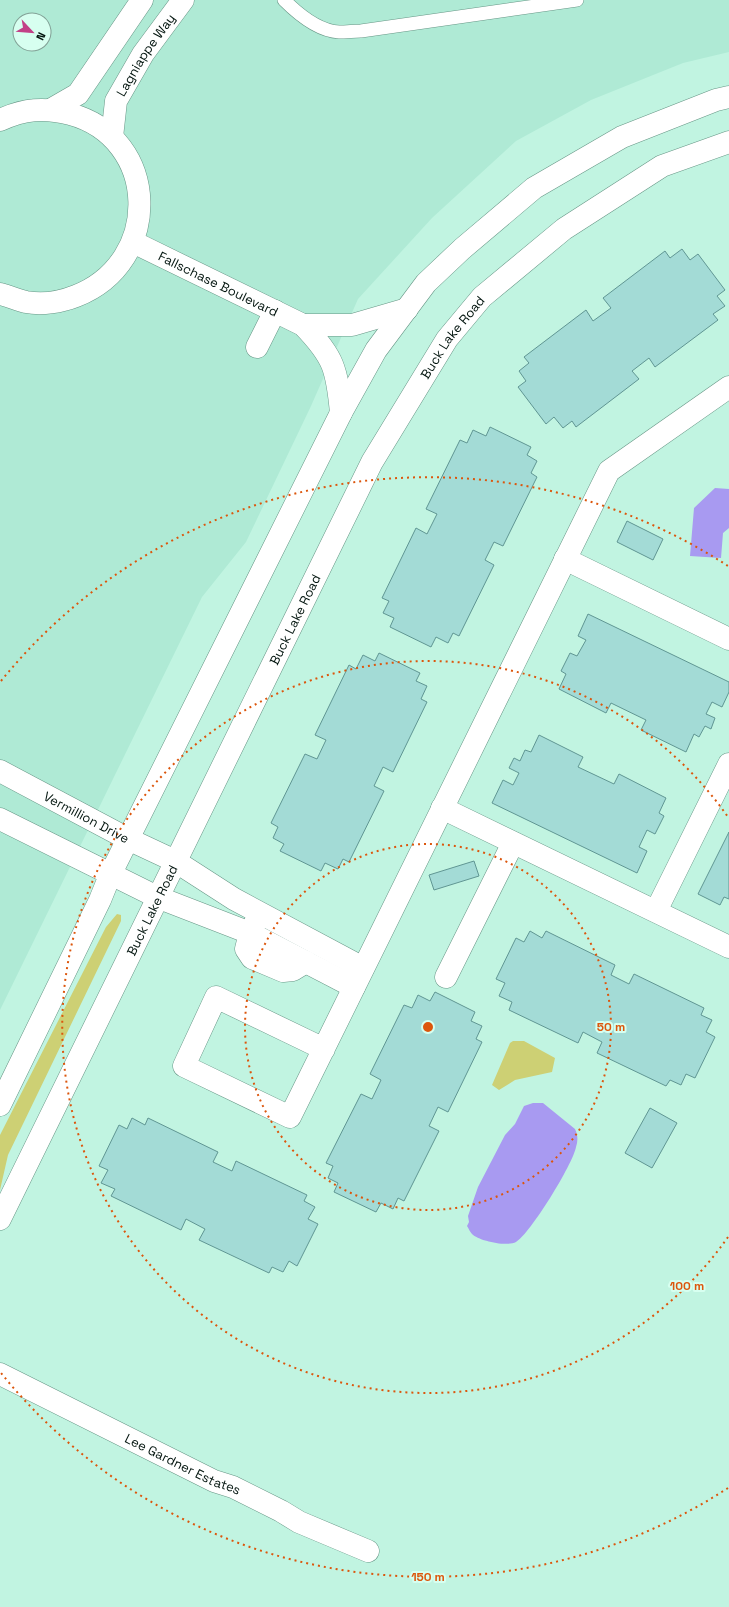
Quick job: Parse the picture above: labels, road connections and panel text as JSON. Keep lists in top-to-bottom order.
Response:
{
  "streets": {
    "street": [
      "Lagniappe Way",
      "Fallschase Boulevard",
      "Buck Lake Road",
      "Vermillion Drive",
      "Lee Gardner Estates"
    ]
  },
  "crossings": [
    ["Buck Lake Road", "Vermillion Drive"]
  ],
  "north": "bottom right",
  "rings": ["50 m", "100 m", "150 m"]
}
